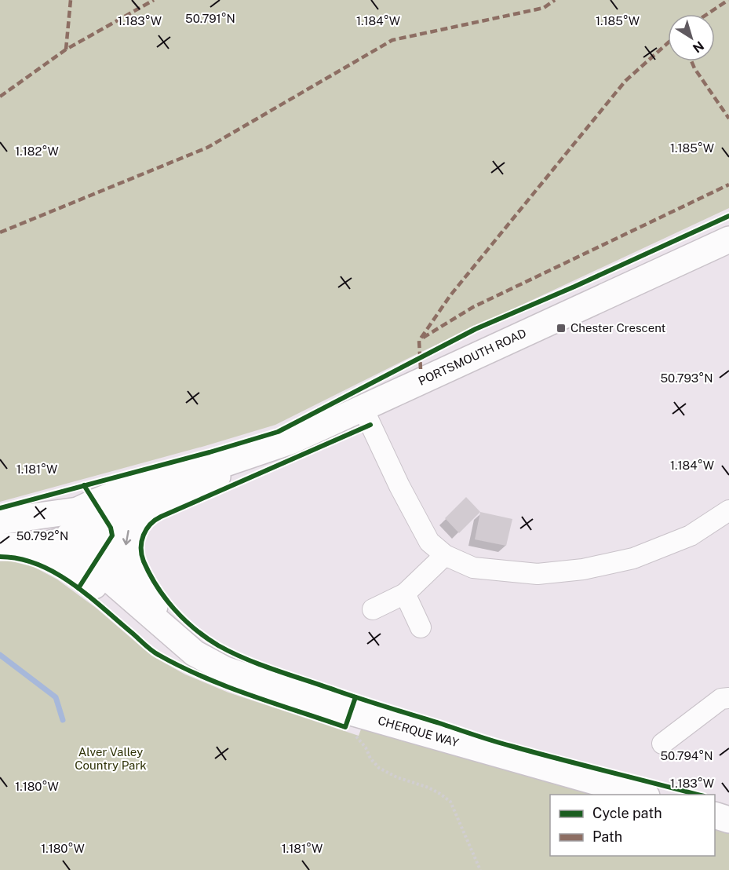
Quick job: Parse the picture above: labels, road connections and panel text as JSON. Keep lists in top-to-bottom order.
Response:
{
  "streets": {
    "street": ["PORTSMOUTH ROAD", "CHERQUE WAY"]
  },
  "crossings": [
    ["PORTSMOUTH ROAD", "CHERQUE WAY"]
  ],
  "parks": ["Alver Valley Country Park"],
  "places": {
    "transit": ["Chester Crescent"]
  },
  "legend": ["Cycle path", "Path"],
  "north": "bottom right",
  "coordinates": [
    "50.791°N",
    "1.183°W",
    "1.184°W",
    "1.185°W",
    "1.182°W",
    "50.793°N",
    "1.181°W",
    "50.792°N",
    "50.794°N",
    "1.180°W"
  ]
}
